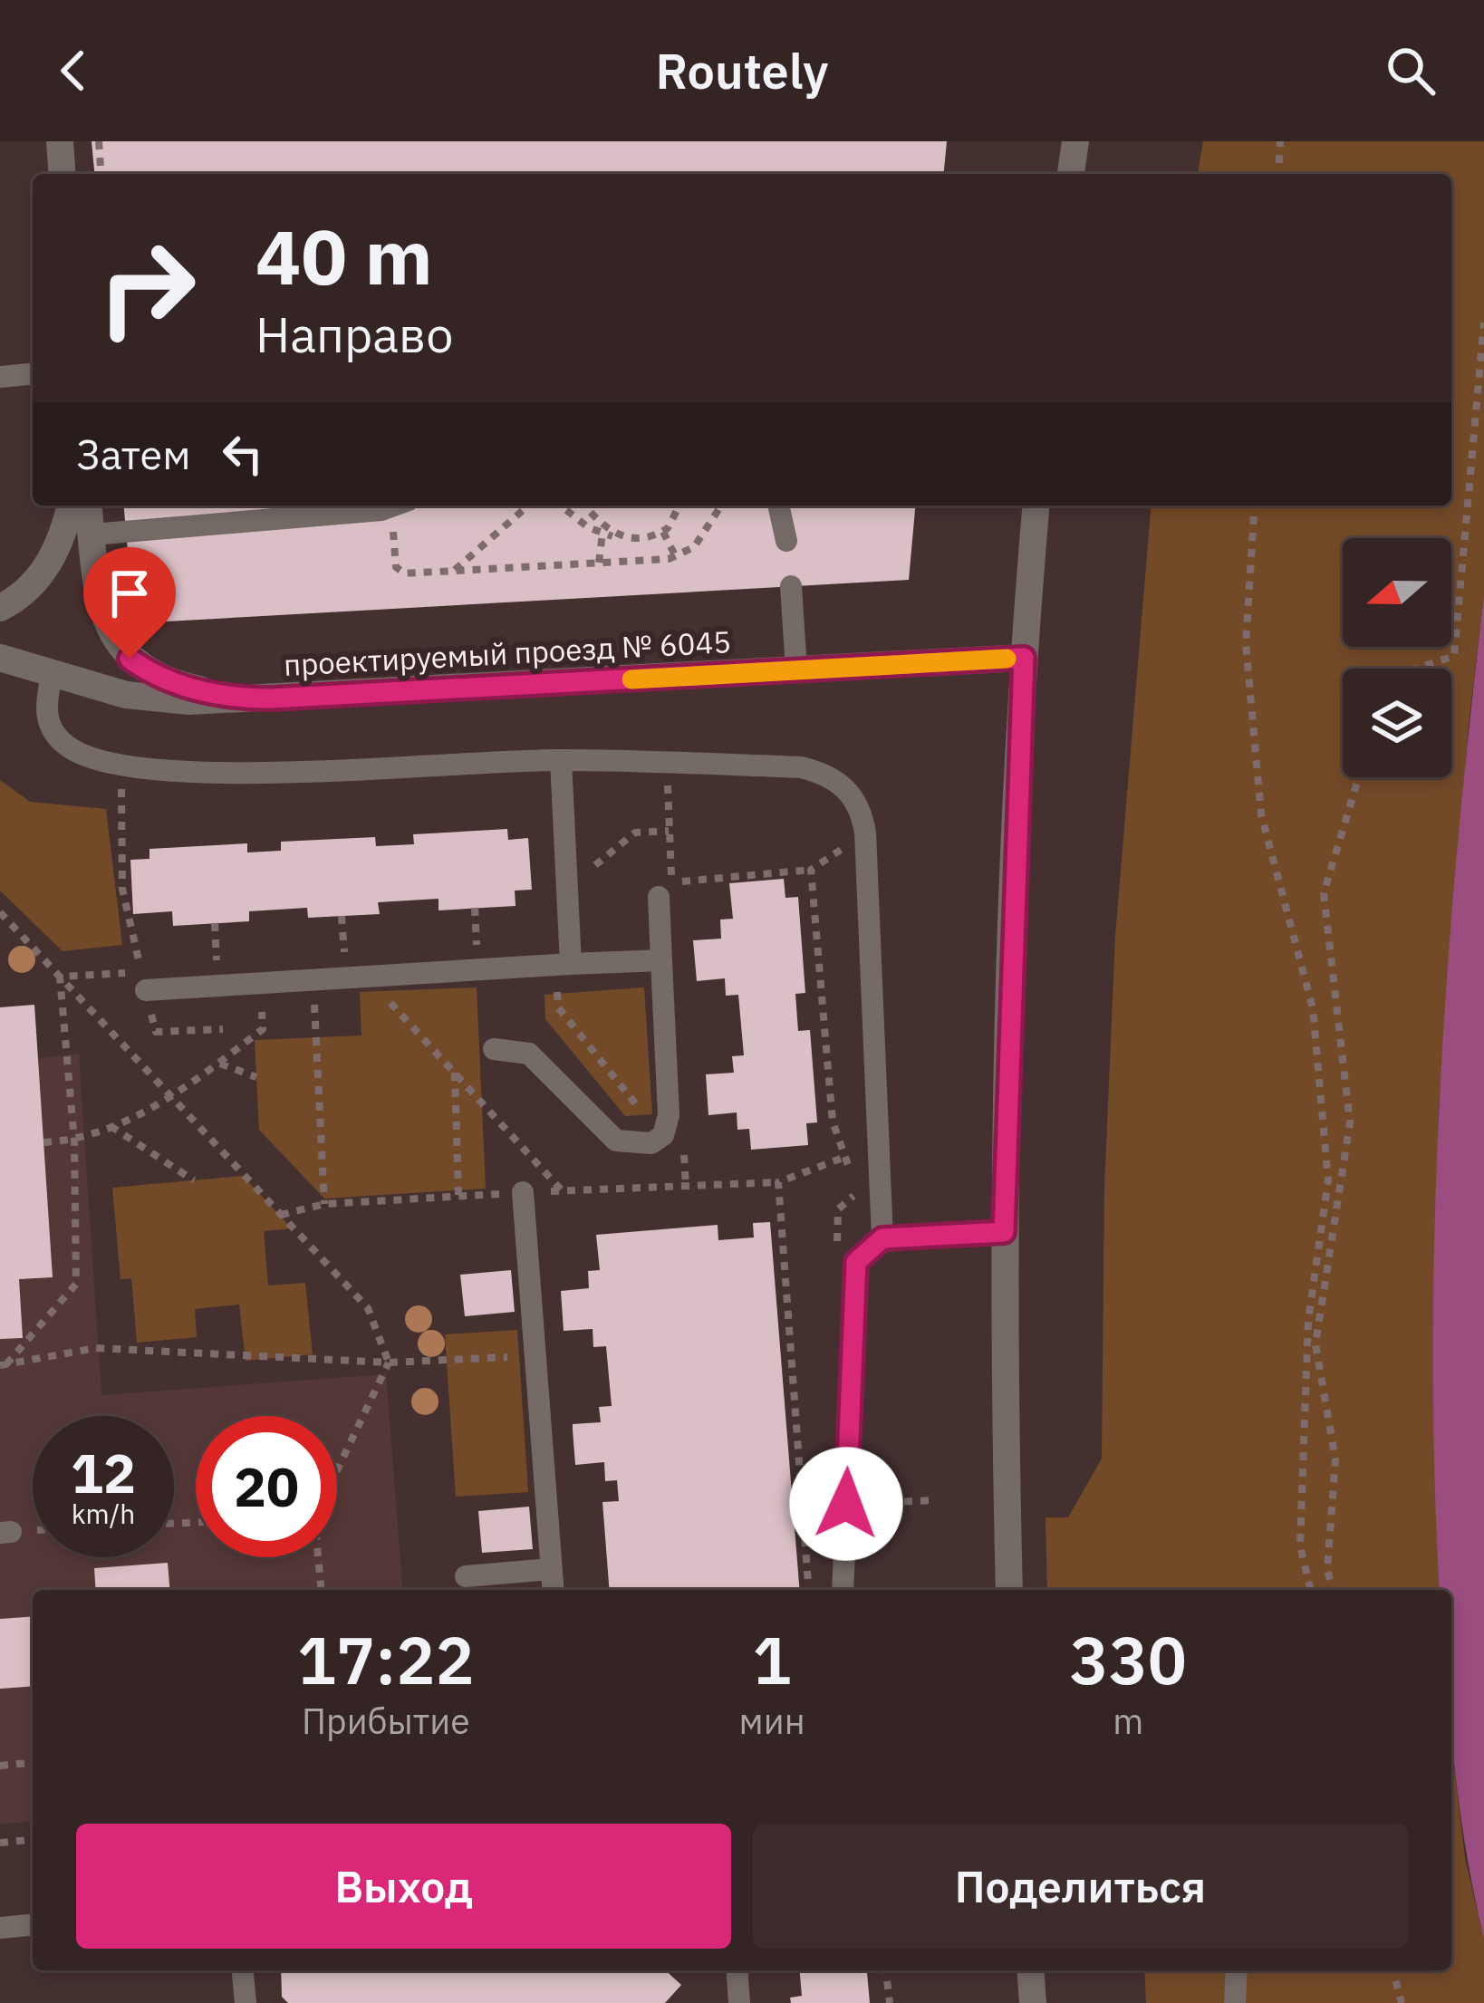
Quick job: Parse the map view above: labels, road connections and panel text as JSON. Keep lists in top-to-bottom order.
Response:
{
  "streets": {
    "street": ["проектируемый проезд № 6045"]
  },
  "north": "left",
  "page": {
    "header": "Routely",
    "turn": ["40 m", "Направо"],
    "then": "Затем",
    "speed": "12 km/h",
    "limit": "20",
    "eta": [
      "17:22",
      "Прибытие",
      "1",
      "мин",
      "330",
      "m"
    ],
    "buttons": ["Выход", "Поделиться"]
  }
}
